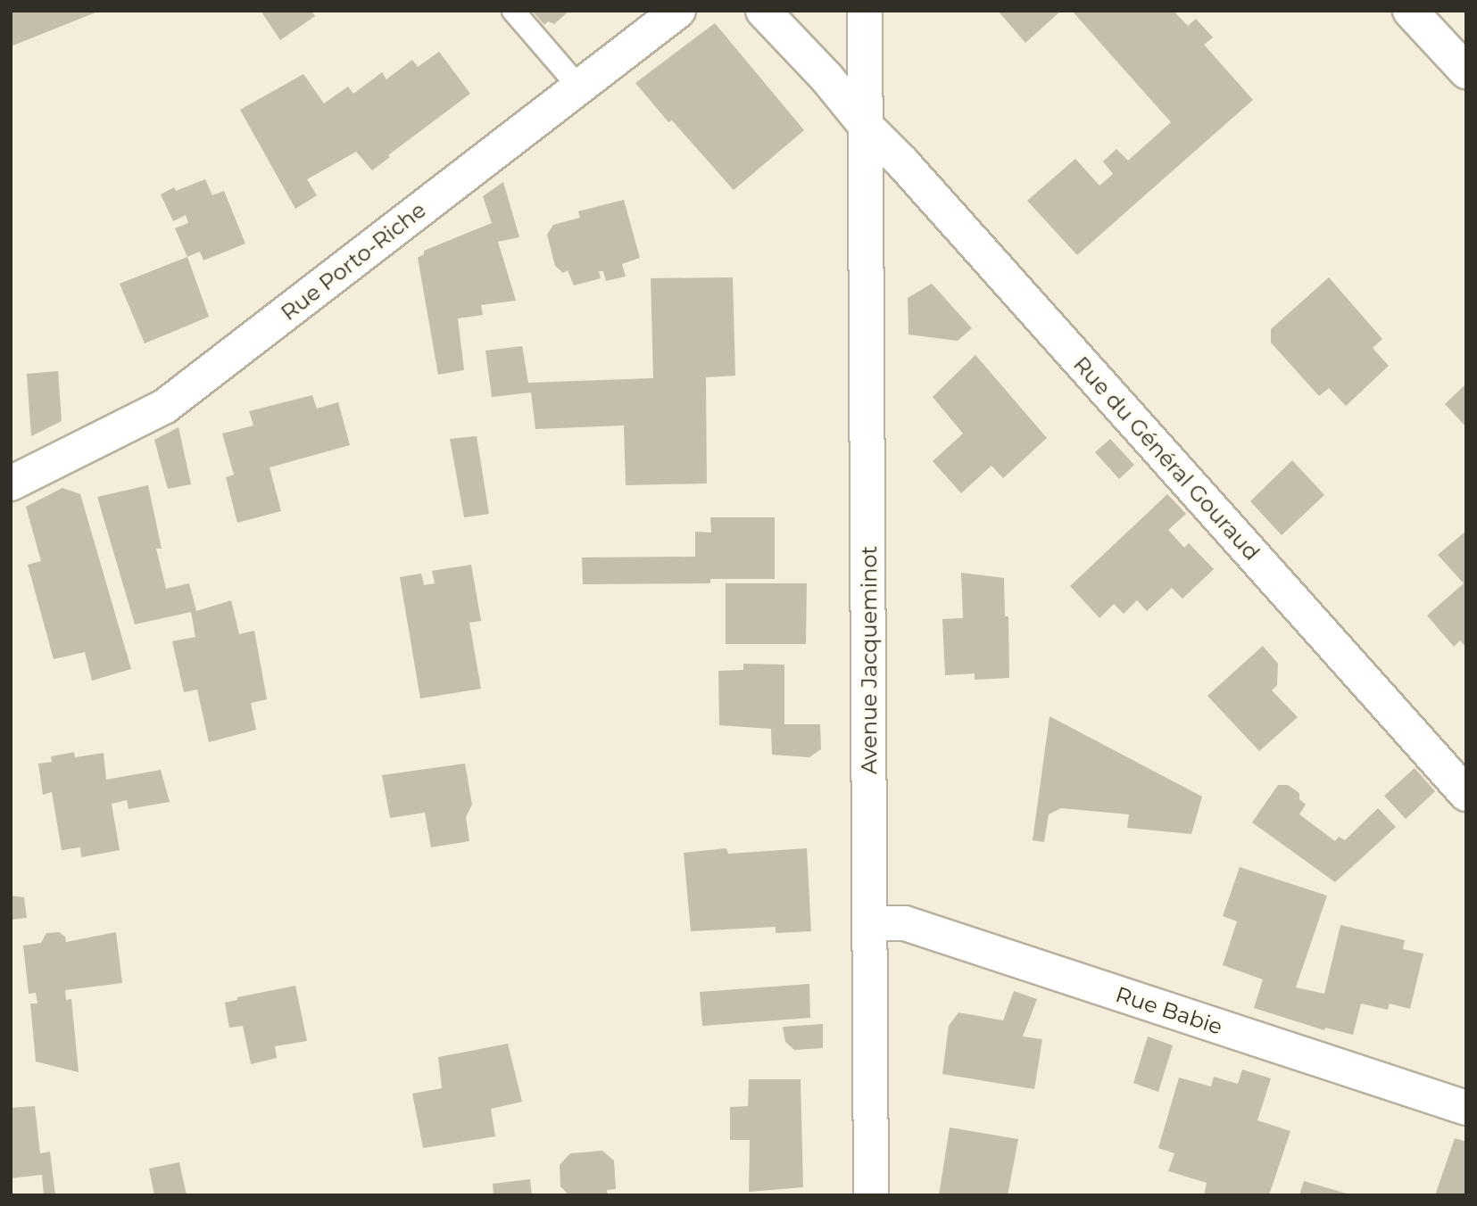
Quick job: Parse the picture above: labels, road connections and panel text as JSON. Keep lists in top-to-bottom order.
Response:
{
  "streets": {
    "street": [
      "Rue Porto-Riche",
      "Rue du Général Gouraud",
      "Avenue Jacqueminot",
      "Rue Babie"
    ]
  },
  "crossings": [
    ["Rue du Général Gouraud", "Avenue Jacqueminot"],
    ["Avenue Jacqueminot", "Rue Babie"]
  ]
}
